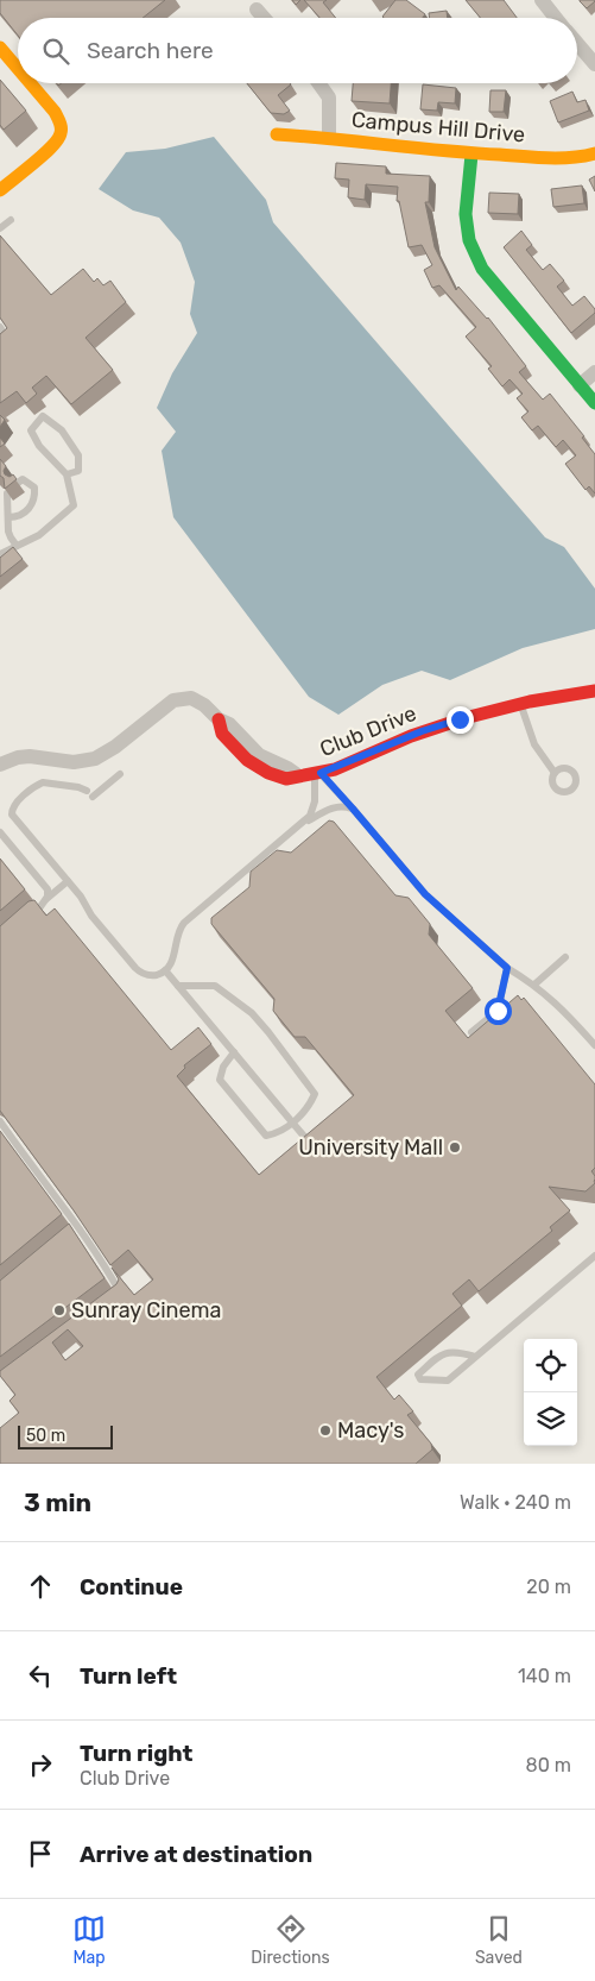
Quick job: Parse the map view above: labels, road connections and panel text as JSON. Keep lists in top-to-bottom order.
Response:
{
  "streets": {
    "street": ["Campus Hill Drive", "Club Drive"]
  },
  "places": ["University Mall", "Sunray Cinema", "Macy's"],
  "scale_bar": "50 m",
  "page": {
    "search": "Search here",
    "scale": "50 m",
    "heading": ["3 min", "Walk · 240 m"],
    "list": [
      ["Continue", "20 m"],
      ["Turn left", "140 m"],
      ["Turn right", "Club Drive", "80 m"],
      "Arrive at destination"
    ],
    "nav": ["Map", "Directions", "Saved"]
  }
}
